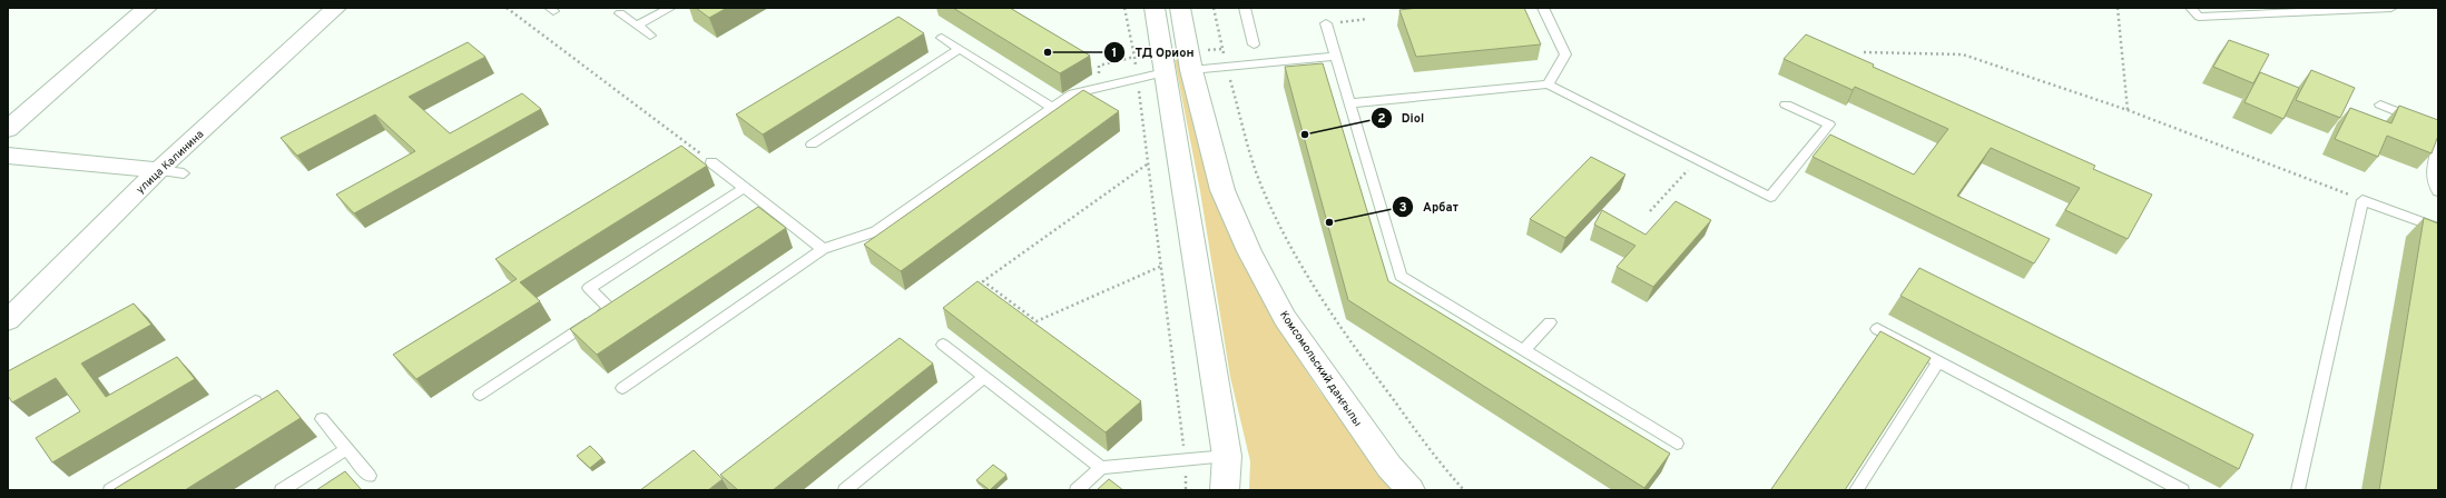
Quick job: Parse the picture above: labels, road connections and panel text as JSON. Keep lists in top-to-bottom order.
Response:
{
  "streets": {
    "street": ["улица Калинина", "Комсомольский даңғылы"]
  },
  "places": ["ТД Орион", "Diol", "Арбат"]
}
